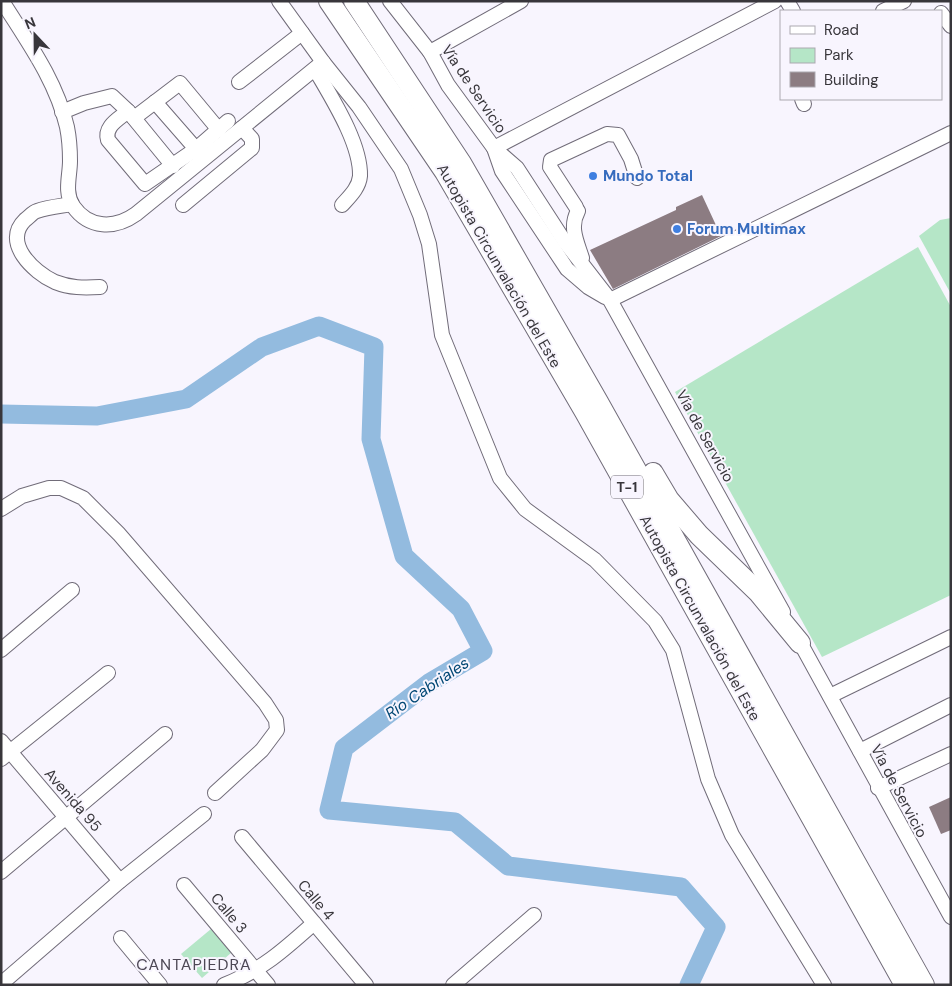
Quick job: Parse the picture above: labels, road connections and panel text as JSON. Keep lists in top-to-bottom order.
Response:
{
  "streets": {
    "highway": ["Autopista Circunvalación del Este", "T-1"],
    "street": [
      "Vía de Servicio",
      "Avenida 95",
      "Calle 4",
      "Calle 3"
    ]
  },
  "districts": ["CANTAPIEDRA"],
  "water": ["Río Cabriales"],
  "places": ["Mundo Total", "Forum Multimax"],
  "legend": ["Road", "Park", "Building"],
  "north": "top"
}
